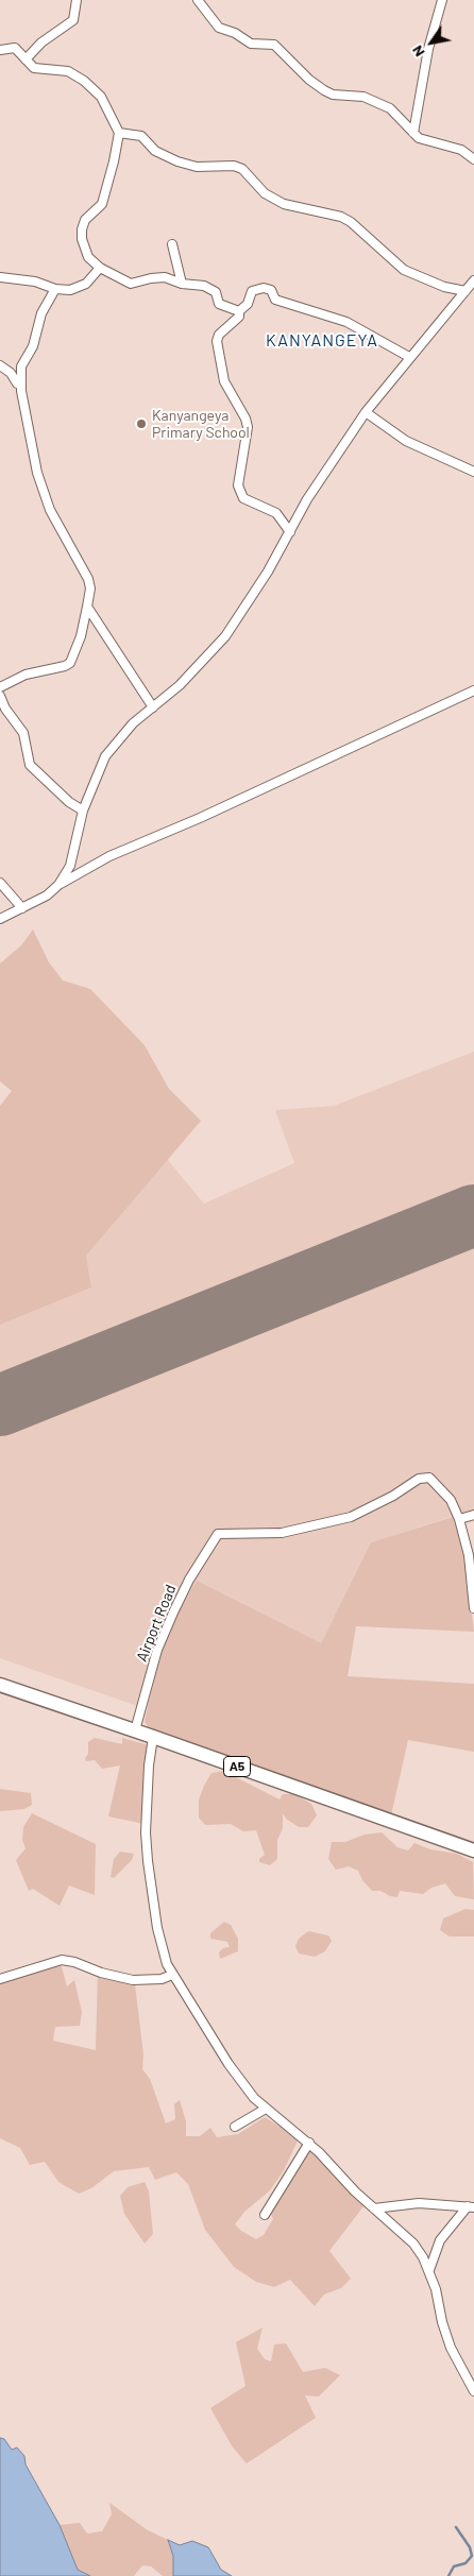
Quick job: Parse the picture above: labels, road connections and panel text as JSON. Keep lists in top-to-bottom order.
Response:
{
  "streets": {
    "highway": ["A5"],
    "street": ["Airport Road"]
  },
  "crossings": [
    ["Airport Road", "A5"]
  ],
  "districts": ["KANYANGEYA"],
  "places": ["Kanyangeya Primary School"],
  "north": "bottom left"
}
